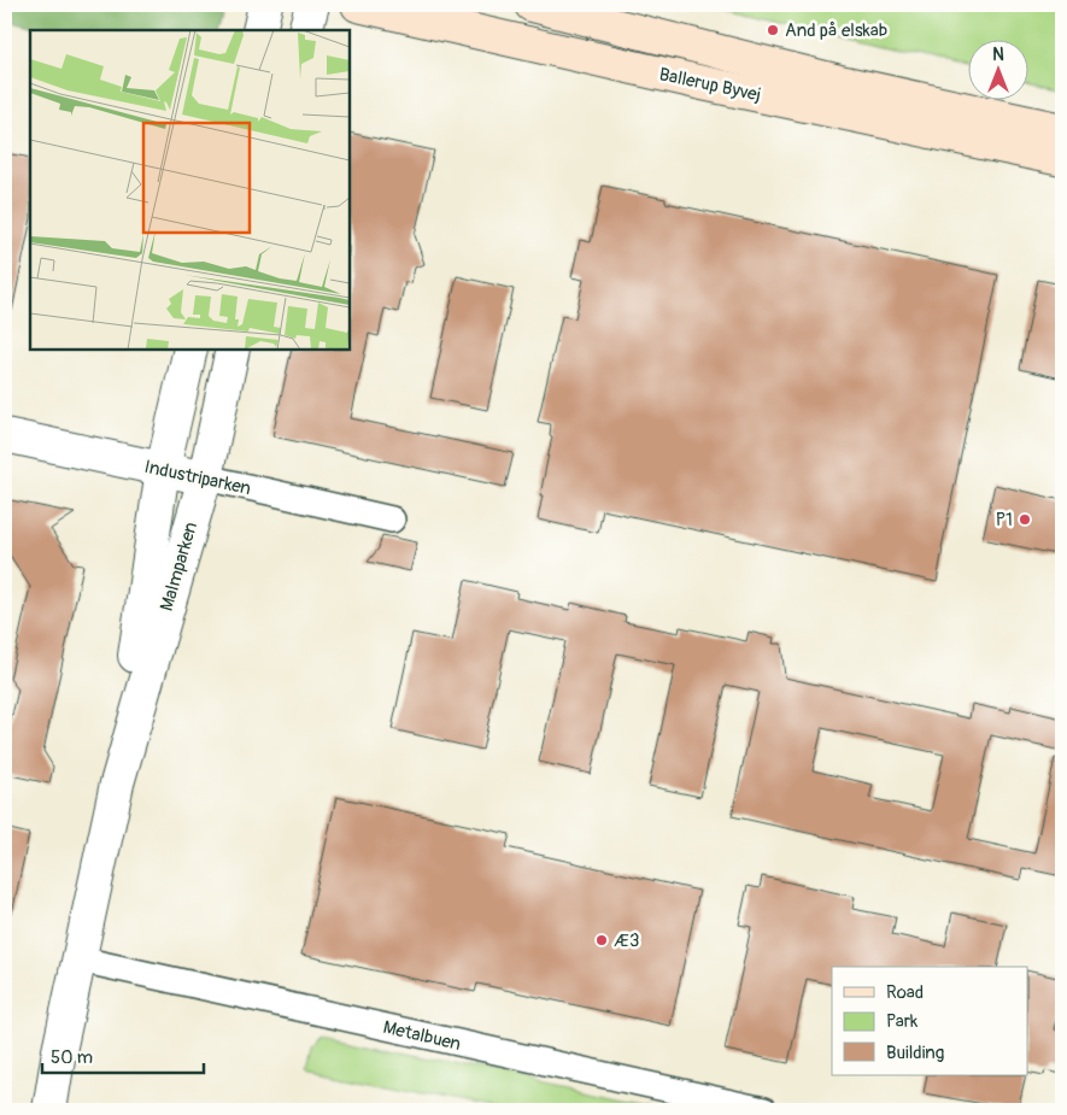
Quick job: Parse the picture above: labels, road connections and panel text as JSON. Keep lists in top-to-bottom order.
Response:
{
  "streets": {
    "main road": ["Ballerup Byvej"],
    "street": ["Industriparken", "Malmparken", "Metalbuen"]
  },
  "crossings": [
    ["Industriparken", "Malmparken"],
    ["Malmparken", "Metalbuen"]
  ],
  "places": ["And på elskab", "P1", "Æ3"],
  "legend": ["Road", "Park", "Building"],
  "scale_bar": "50 m",
  "north": "top"
}
